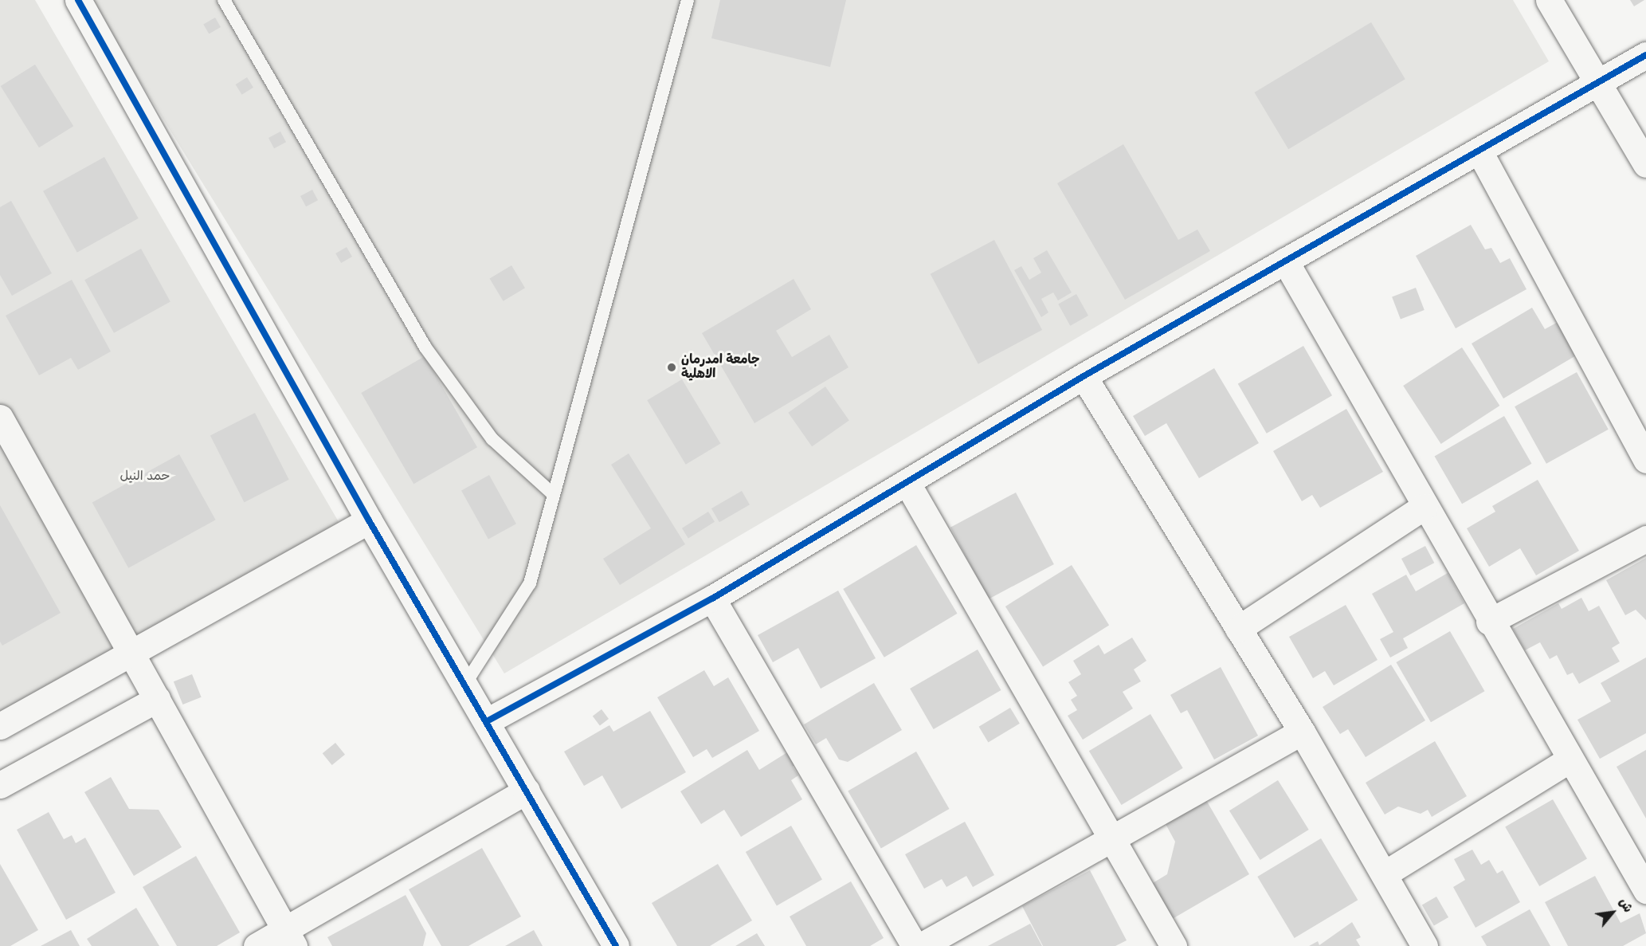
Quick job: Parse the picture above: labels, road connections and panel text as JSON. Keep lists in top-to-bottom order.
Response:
{
  "parks": ["حمد النيل"],
  "places": ["جامعة امدرمان الاهلية"],
  "north": "top right"
}
